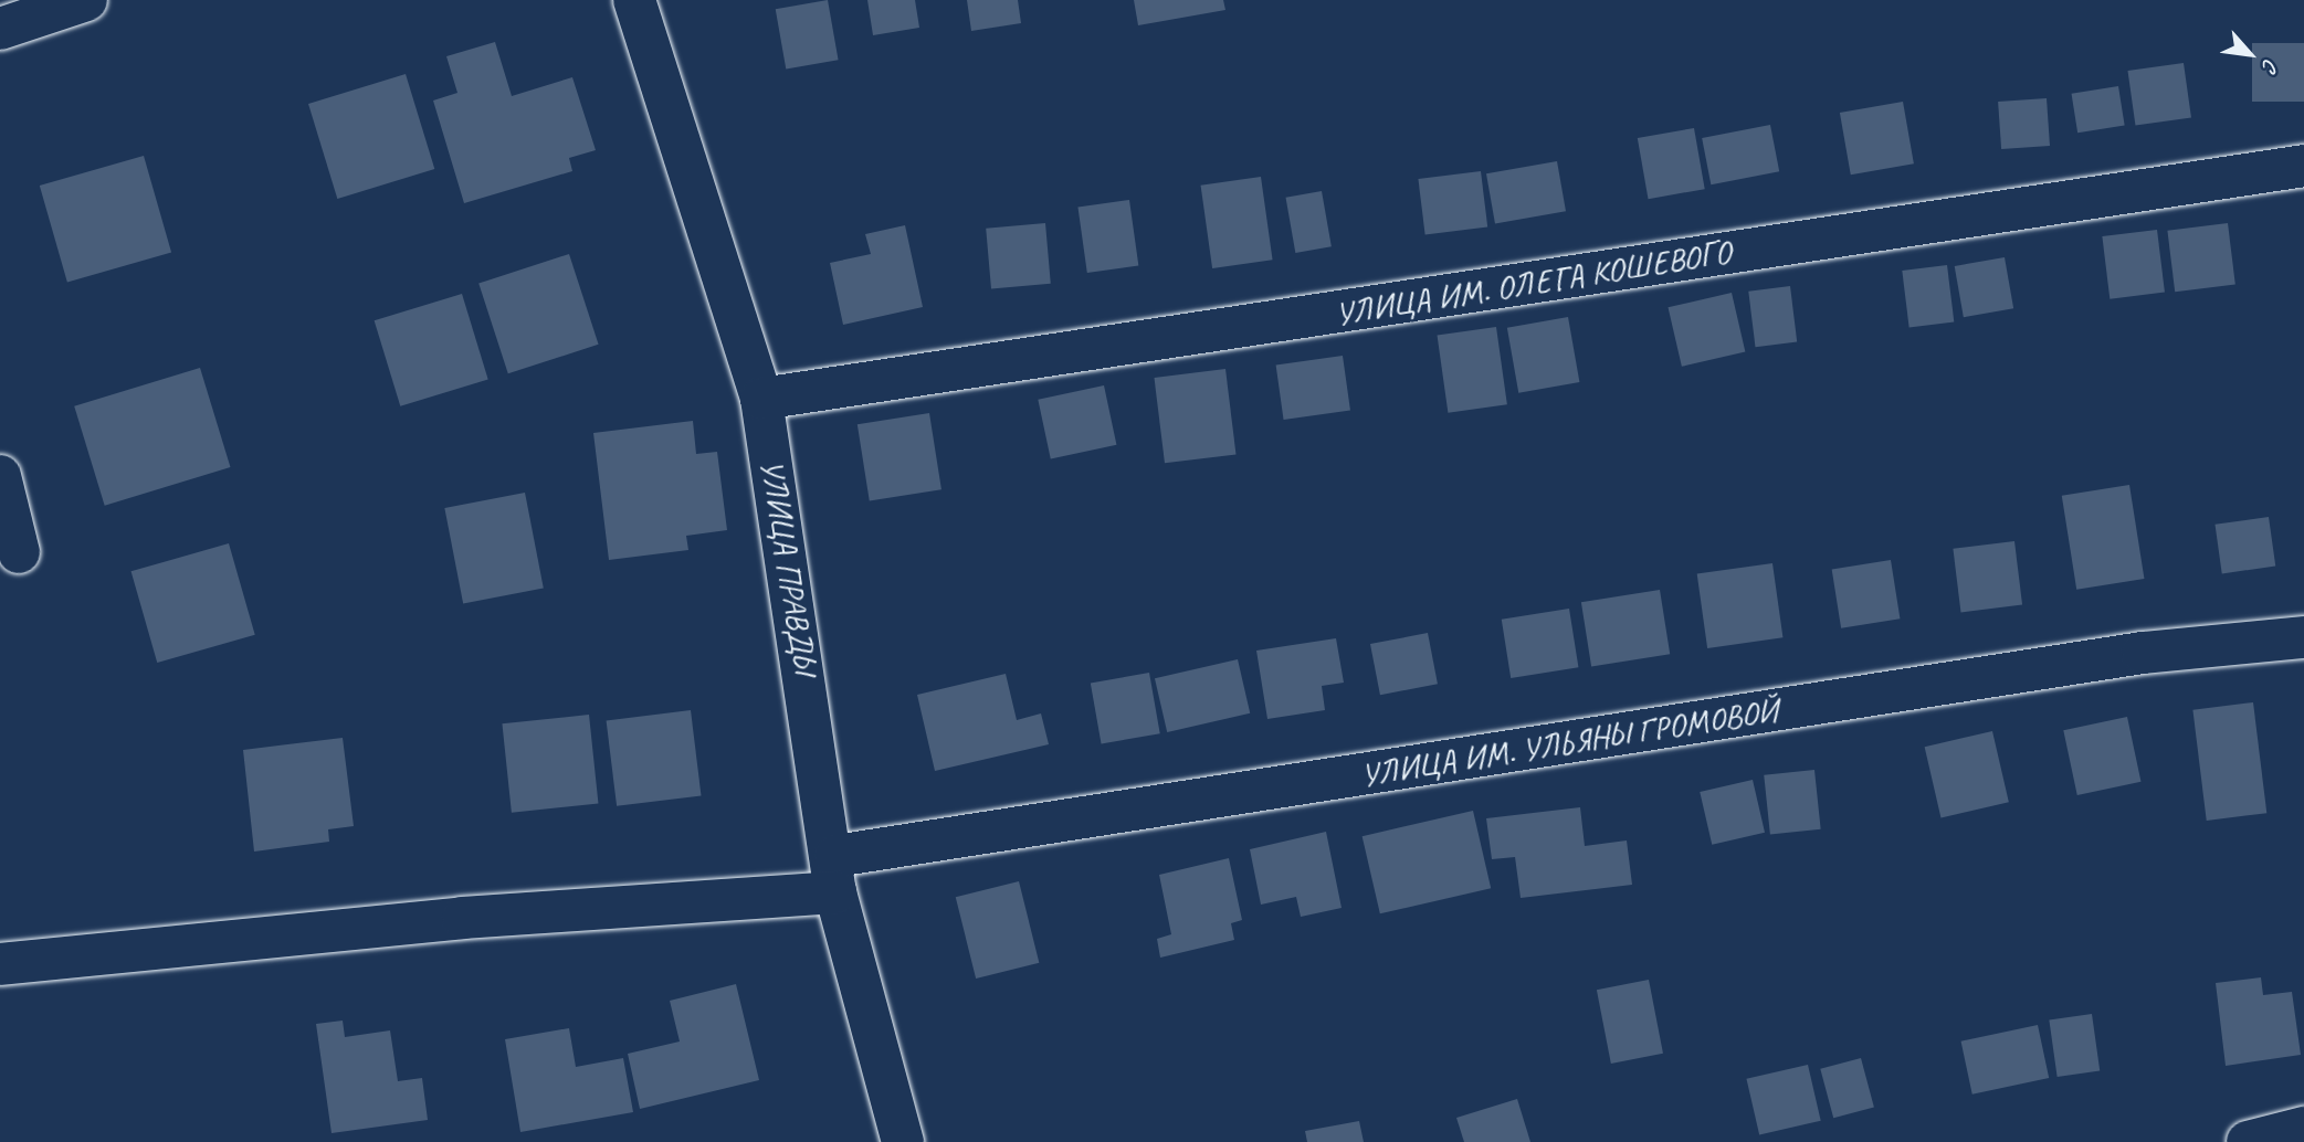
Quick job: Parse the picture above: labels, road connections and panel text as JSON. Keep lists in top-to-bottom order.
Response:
{
  "streets": {
    "street": ["УЛИЦА ИМ. ОЛЕГА КОШЕВОГО", "УЛИЦА ПРАВДЫ", "УЛИЦА ИМ. УЛЬЯНЫ ГРОМОВОЙ"]
  },
  "crossings": [
    ["УЛИЦА ИМ. ОЛЕГА КОШЕВОГО", "УЛИЦА ПРАВДЫ"],
    ["УЛИЦА ПРАВДЫ", "УЛИЦА ИМ. УЛЬЯНЫ ГРОМОВОЙ"]
  ],
  "north": "bottom right"
}
